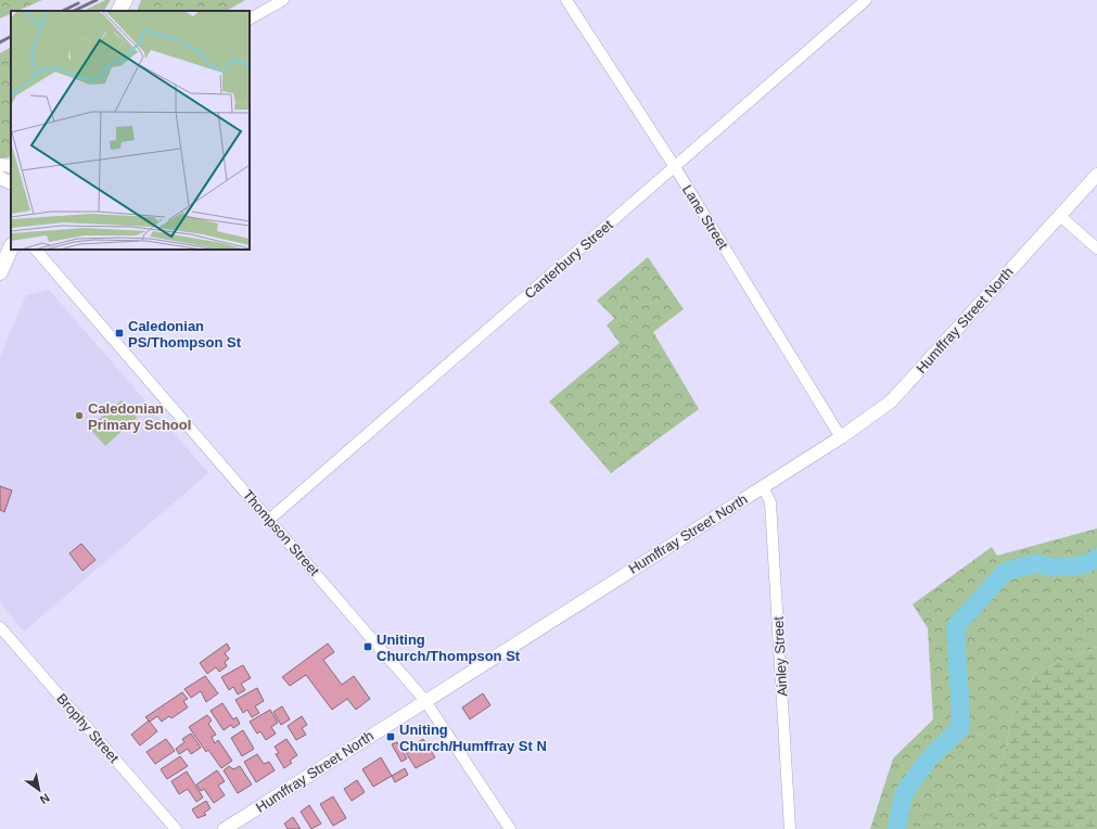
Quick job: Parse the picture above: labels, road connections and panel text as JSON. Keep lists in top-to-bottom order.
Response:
{
  "streets": {
    "street": [
      "Lane Street",
      "Canterbury Street",
      "Humffray Street North",
      "Thompson Street",
      "Ainley Street",
      "Brophy Street"
    ]
  },
  "crossings": [
    ["Lane Street", "Canterbury Street"],
    ["Lane Street", "Humffray Street North"],
    ["Canterbury Street", "Thompson Street"],
    ["Humffray Street North", "Thompson Street"],
    ["Humffray Street North", "Ainley Street"]
  ],
  "places": {
    "transit": ["Caledonian PS/Thompson St", "Uniting Church/Thompson St", "Uniting Church/Humffray St N"],
    "other": ["Caledonian Primary School"]
  },
  "north": "bottom right"
}
